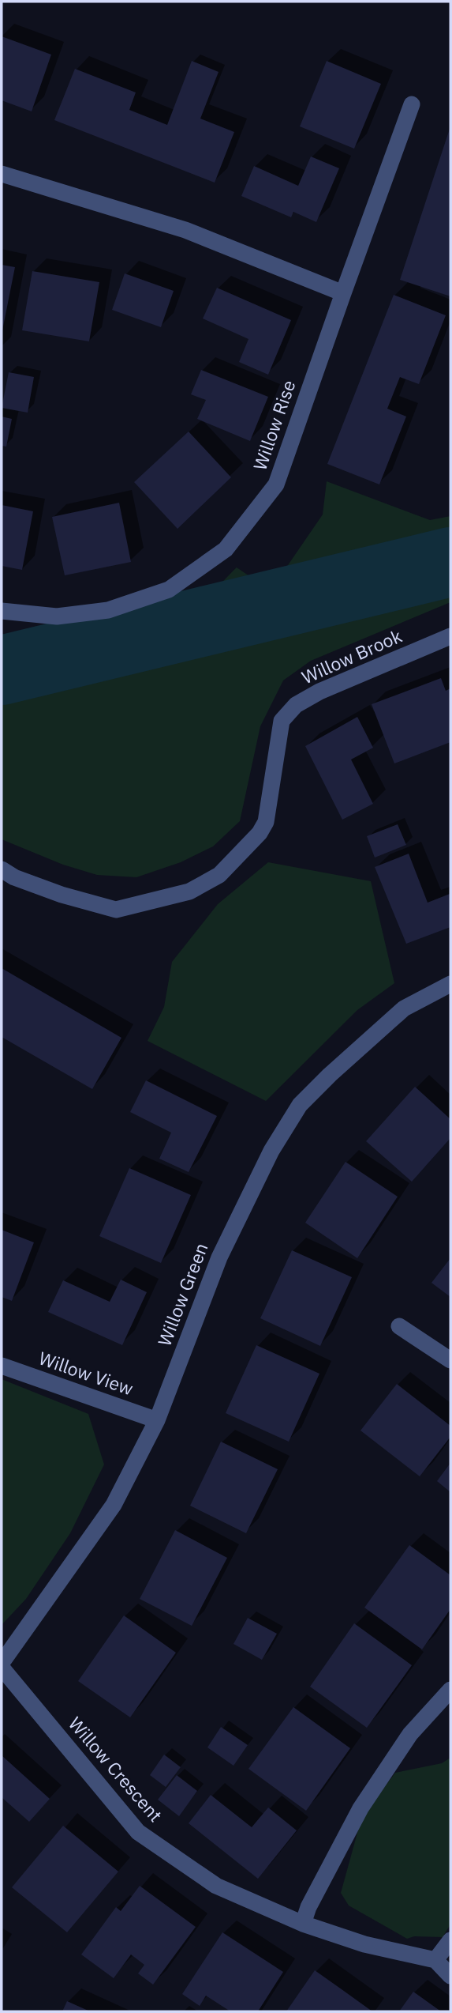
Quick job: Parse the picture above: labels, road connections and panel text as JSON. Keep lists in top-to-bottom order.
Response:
{
  "streets": {
    "street": [
      "Willow Rise",
      "Willow Brook",
      "Willow Green",
      "Willow View",
      "Willow Crescent"
    ]
  },
  "crossings": [
    ["Willow Green", "Willow View"]
  ]
}
